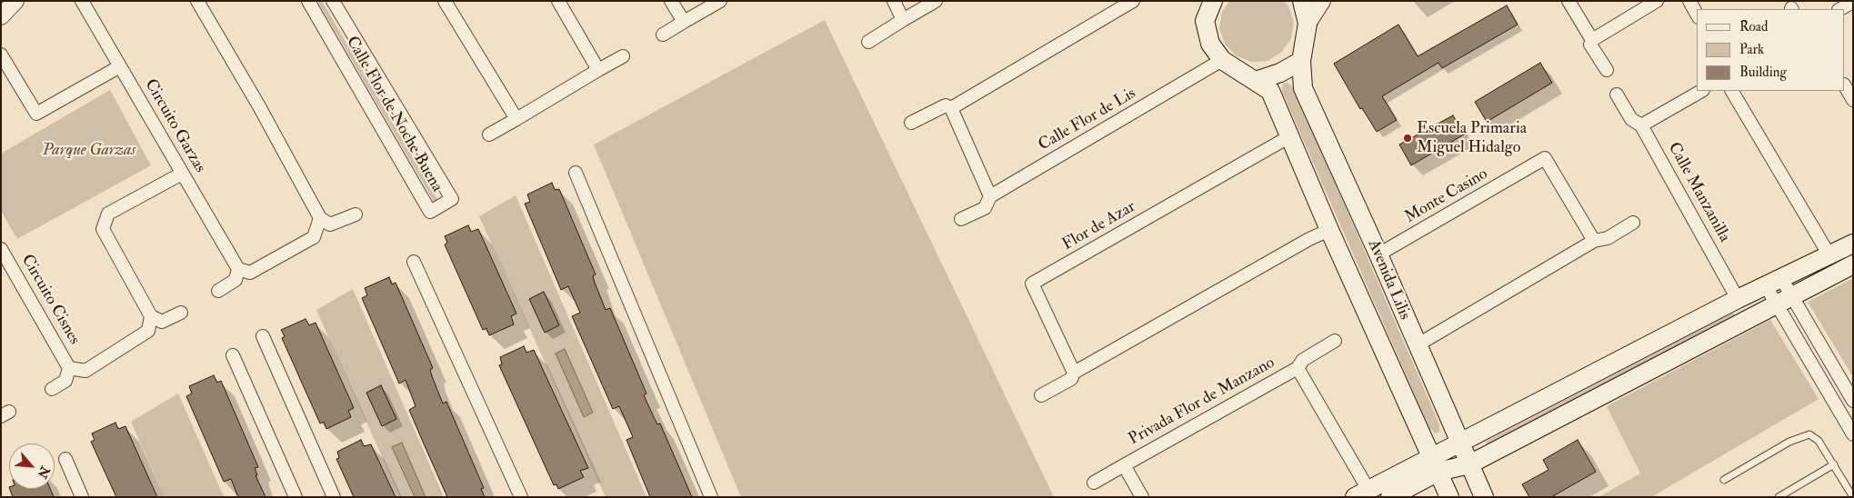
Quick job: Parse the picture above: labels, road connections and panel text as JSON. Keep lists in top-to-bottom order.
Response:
{
  "streets": {
    "main road": ["Avenida Lilis"],
    "street": [
      "Calle Flor de Noche Buena",
      "Calle Flor de Lis",
      "Circuito Garzas",
      "Calle Manzanilla",
      "Monte Casino",
      "Flor de Azar",
      "Circuito Cisnes",
      "Privada Flor de Manzano"
    ]
  },
  "crossings": [
    ["Calle Flor de Lis", "Avenida Lilis"],
    ["Monte Casino", "Avenida Lilis"],
    ["Flor de Azar", "Avenida Lilis"]
  ],
  "parks": ["Parque Garzas"],
  "places": ["Escuela Primaria Miguel Hidalgo"],
  "legend": ["Road", "Park", "Building"],
  "north": "bottom right"
}
